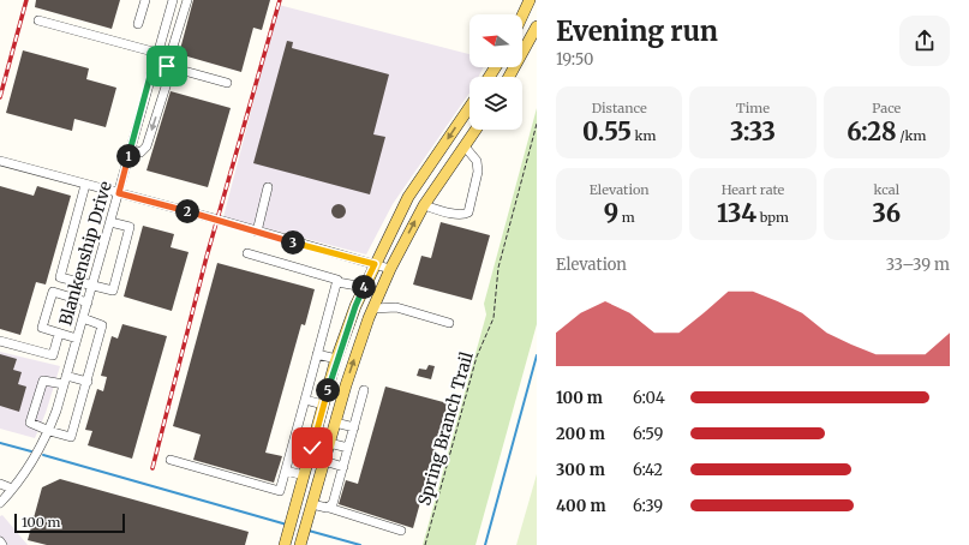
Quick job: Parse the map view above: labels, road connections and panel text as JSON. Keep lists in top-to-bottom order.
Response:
{
  "streets": {
    "street": ["Blankenship Drive"],
    "path": ["Spring Branch Trail"]
  },
  "scale_bar": "100 m",
  "north": "left",
  "page": {
    "heading": ["Evening run", "19:50"],
    "stats": [
      ["Distance", "0.55 km"],
      ["Time", "3:33"],
      ["Pace", "6:28 /km"],
      ["Elevation", "9 m"],
      ["Heart rate", "134 bpm"],
      ["kcal", "36"]
    ],
    "pins": [
      "1",
      "2",
      "3",
      "4",
      "5"
    ],
    "chart": ["Elevation", "33–39 m"],
    "list": [
      {
        "name": "100 m",
        "note": "6:04"
      },
      {
        "name": "200 m",
        "note": "6:59"
      },
      {
        "name": "300 m",
        "note": "6:42"
      },
      {
        "name": "400 m",
        "note": "6:39"
      }
    ],
    "scale": "100 m"
  }
}
